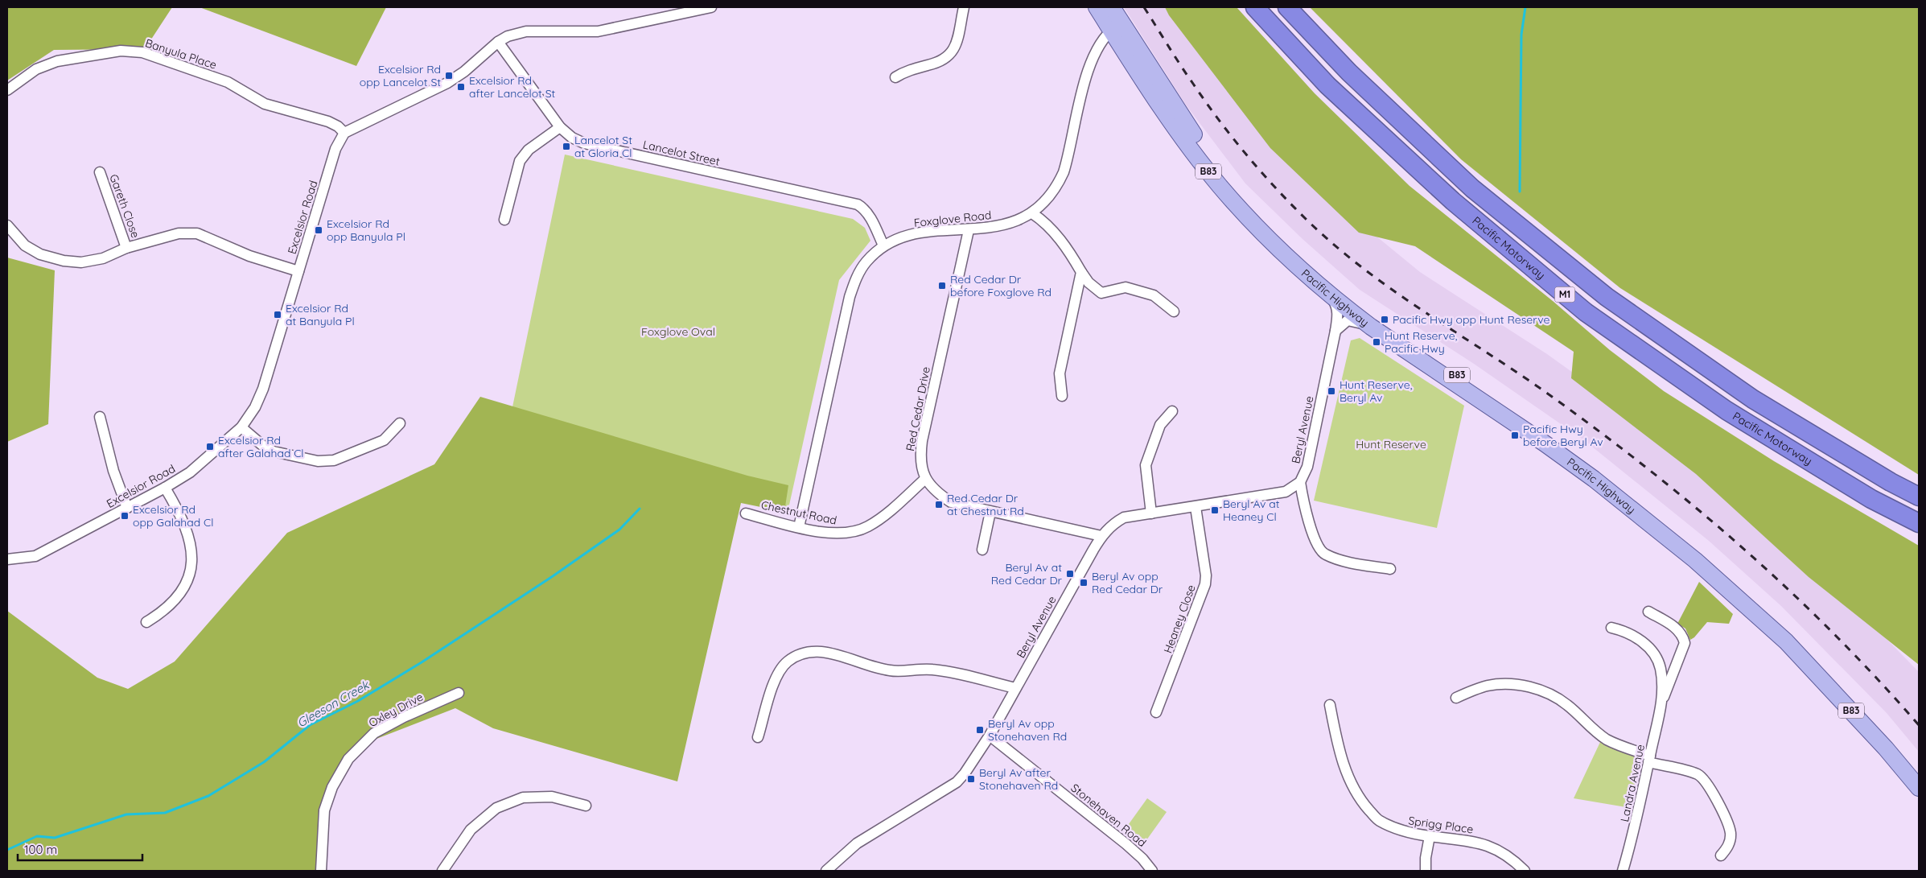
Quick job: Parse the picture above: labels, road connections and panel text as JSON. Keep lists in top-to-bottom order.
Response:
{
  "streets": {
    "highway": ["Pacific Motorway", "M1"],
    "main road": ["B83", "Pacific Highway"],
    "street": [
      "Banyula Place",
      "Lancelot Street",
      "Gareth Close",
      "Excelsior Road",
      "Foxglove Road",
      "Red Cedar Drive",
      "Beryl Avenue",
      "Chestnut Road",
      "Heaney Close",
      "Oxley Drive",
      "Landra Avenue",
      "Stonehaven Road",
      "Sprigg Place"
    ]
  },
  "crossings": [
    ["Banyula Place", "Excelsior Road"],
    ["Lancelot Street", "Foxglove Road"],
    ["Foxglove Road", "Pacific Highway"],
    ["Foxglove Road", "Red Cedar Drive"],
    ["Foxglove Road", "Chestnut Road"],
    ["Pacific Highway", "Beryl Avenue"],
    ["Red Cedar Drive", "Chestnut Road"],
    ["Beryl Avenue", "Heaney Close"],
    ["Beryl Avenue", "Stonehaven Road"]
  ],
  "water": ["Gleeson Creek"],
  "parks": ["Foxglove Oval", "Hunt Reserve"],
  "places": {
    "transit": [
      "Excelsior Rd opp Lancelot St",
      "Excelsior Rd after Lancelot St",
      "Lancelot St at Gloria Cl",
      "Excelsior Rd opp Banyula Pl",
      "Red Cedar Dr before Foxglove Rd",
      "Excelsior Rd at Banyula Pl",
      "Pacific Hwy opp Hunt Reserve",
      "Hunt Reserve, Pacific Hwy",
      "Hunt Reserve, Beryl Av",
      "Pacific Hwy before Beryl Av",
      "Excelsior Rd after Galahad Cl",
      "Red Cedar Dr at Chestnut Rd",
      "Beryl Av at Heaney Cl",
      "Excelsior Rd opp Galahad Cl",
      "Beryl Av at Red Cedar Dr",
      "Beryl Av opp Red Cedar Dr",
      "Beryl Av opp Stonehaven Rd",
      "Beryl Av after Stonehaven Rd"
    ]
  },
  "scale_bar": "100 m"
}
